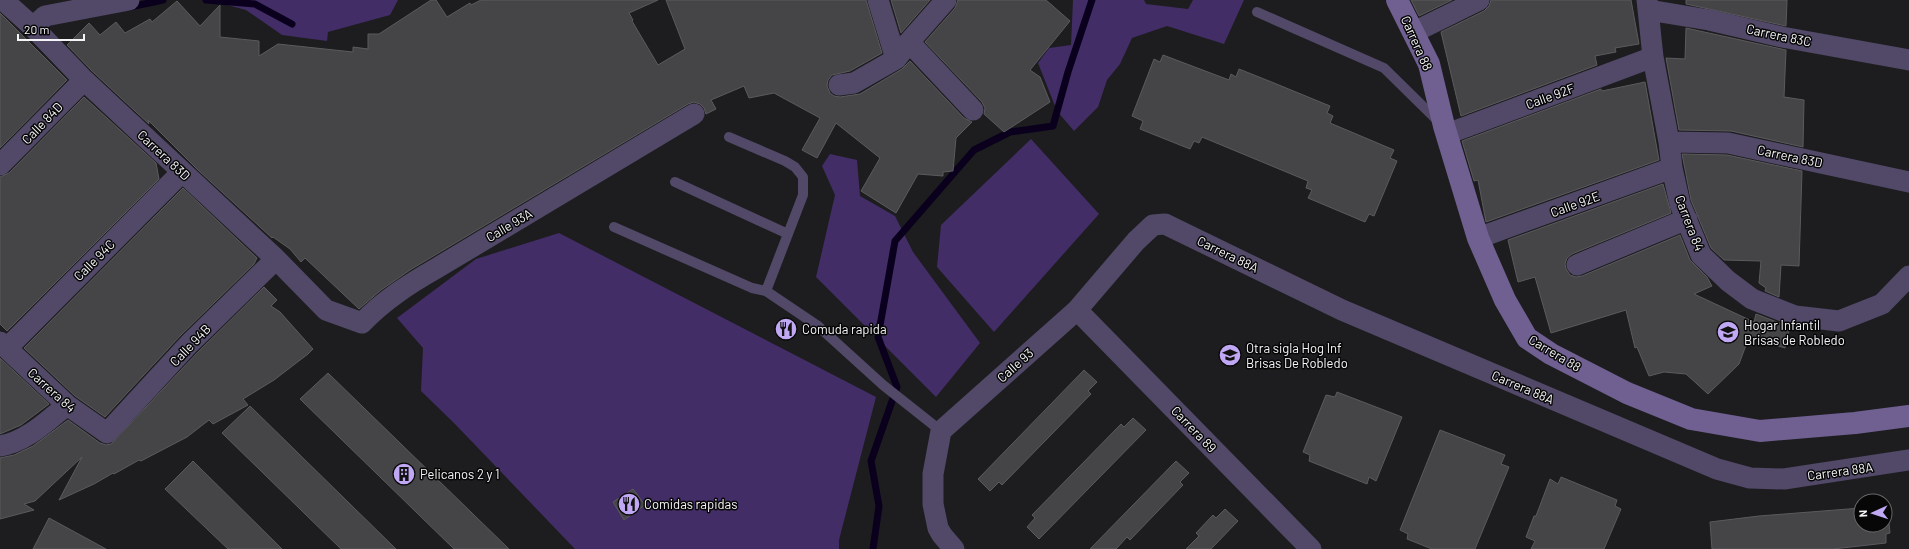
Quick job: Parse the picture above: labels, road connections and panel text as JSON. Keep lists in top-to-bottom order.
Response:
{
  "streets": {
    "street": [
      "Carrera 83C",
      "Carrera 88",
      "Calle 92F",
      "Calle 84D",
      "Carrera 83D",
      "Calle 92E",
      "Carrera 84",
      "Calle 93A",
      "Carrera 88A",
      "Calle 94C",
      "Calle 94B",
      "Calle 93",
      "Carrera 89"
    ]
  },
  "crossings": [
    ["Carrera 83C", "Carrera 84"],
    ["Carrera 88", "Calle 92F"],
    ["Carrera 88", "Calle 92E"],
    ["Calle 92F", "Carrera 84"],
    ["Calle 84D", "Carrera 83D"],
    ["Carrera 83D", "Carrera 84"],
    ["Carrera 83D", "Calle 93A"],
    ["Carrera 83D", "Calle 94C"],
    ["Carrera 83D", "Calle 94B"],
    ["Calle 92E", "Carrera 84"],
    ["Carrera 84", "Calle 94C"],
    ["Carrera 84", "Calle 94B"],
    ["Carrera 88A", "Calle 93"],
    ["Calle 93", "Carrera 89"]
  ],
  "places": {
    "restaurant": ["Comuda rapida", "Comidas rapidas"],
    "school or university": ["Hogar Infantil Brisas de Robledo", "Otra sigla Hog Inf Brisas De Robledo"],
    "building": ["Pelicanos 2 y 1"]
  },
  "scale_bar": "20 m",
  "north": "left"
}
